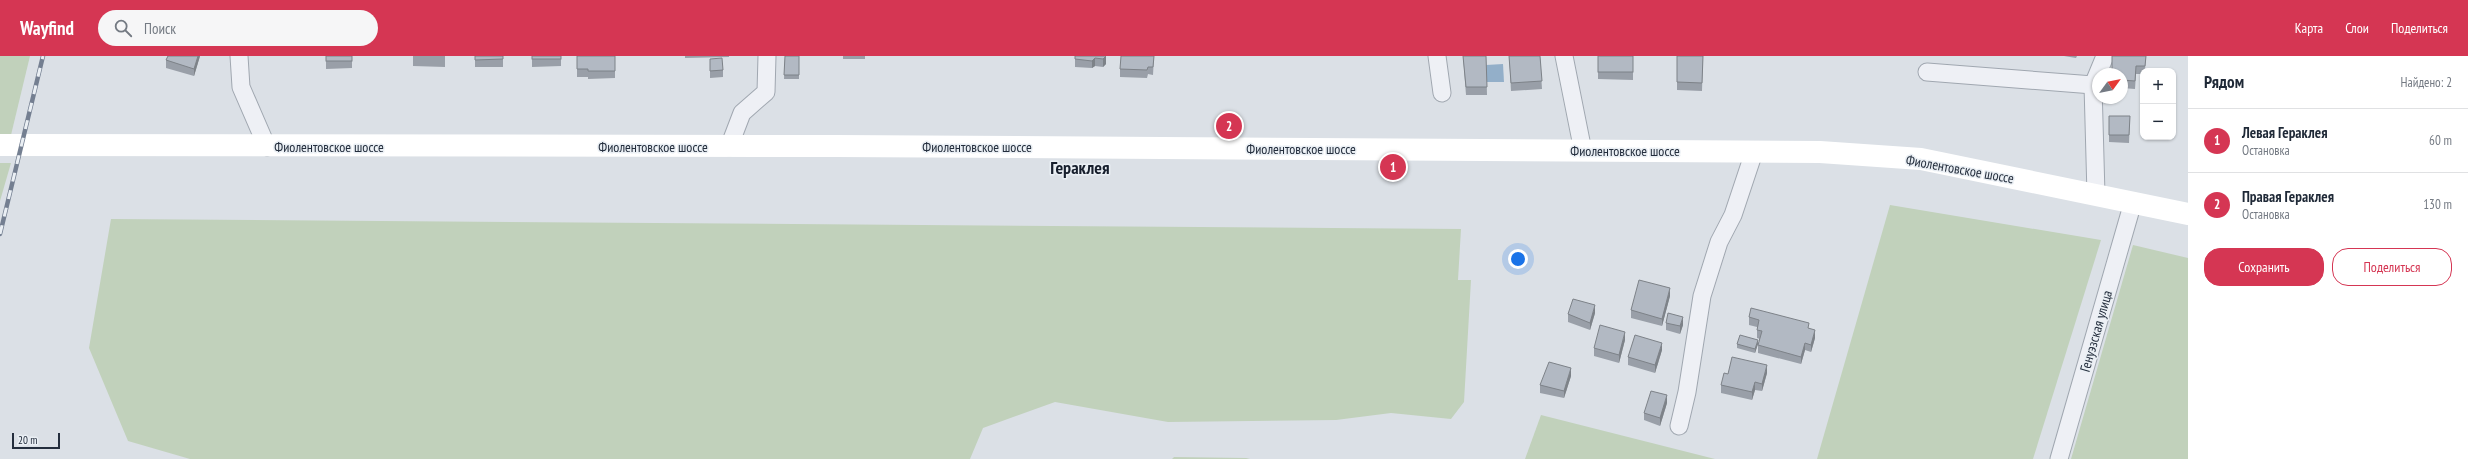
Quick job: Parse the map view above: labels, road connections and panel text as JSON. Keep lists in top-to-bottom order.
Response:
{
  "streets": {
    "main road": ["Фиолентовское шоссе"],
    "street": ["Генуэзская улица"]
  },
  "crossings": [
    ["Фиолентовское шоссе", "Генуэзская улица"]
  ],
  "districts": ["Гераклея"],
  "scale_bar": "20 m",
  "north": "top right",
  "page": {
    "header": "Wayfind",
    "search": "Поиск",
    "nav": ["Карта", "Слои", "Поделиться"],
    "heading": ["Рядом", "Найдено: 2"],
    "map_buttons": ["+", "−"],
    "list": [
      {
        "mark": "1",
        "name": "Левая Гераклея",
        "note": "Остановка",
        "value": "60 m"
      },
      {
        "mark": "2",
        "name": "Правая Гераклея",
        "note": "Остановка",
        "value": "130 m"
      }
    ],
    "pins": ["2", "1"],
    "buttons": ["Сохранить", "Поделиться"],
    "scale": "20 m"
  }
}
